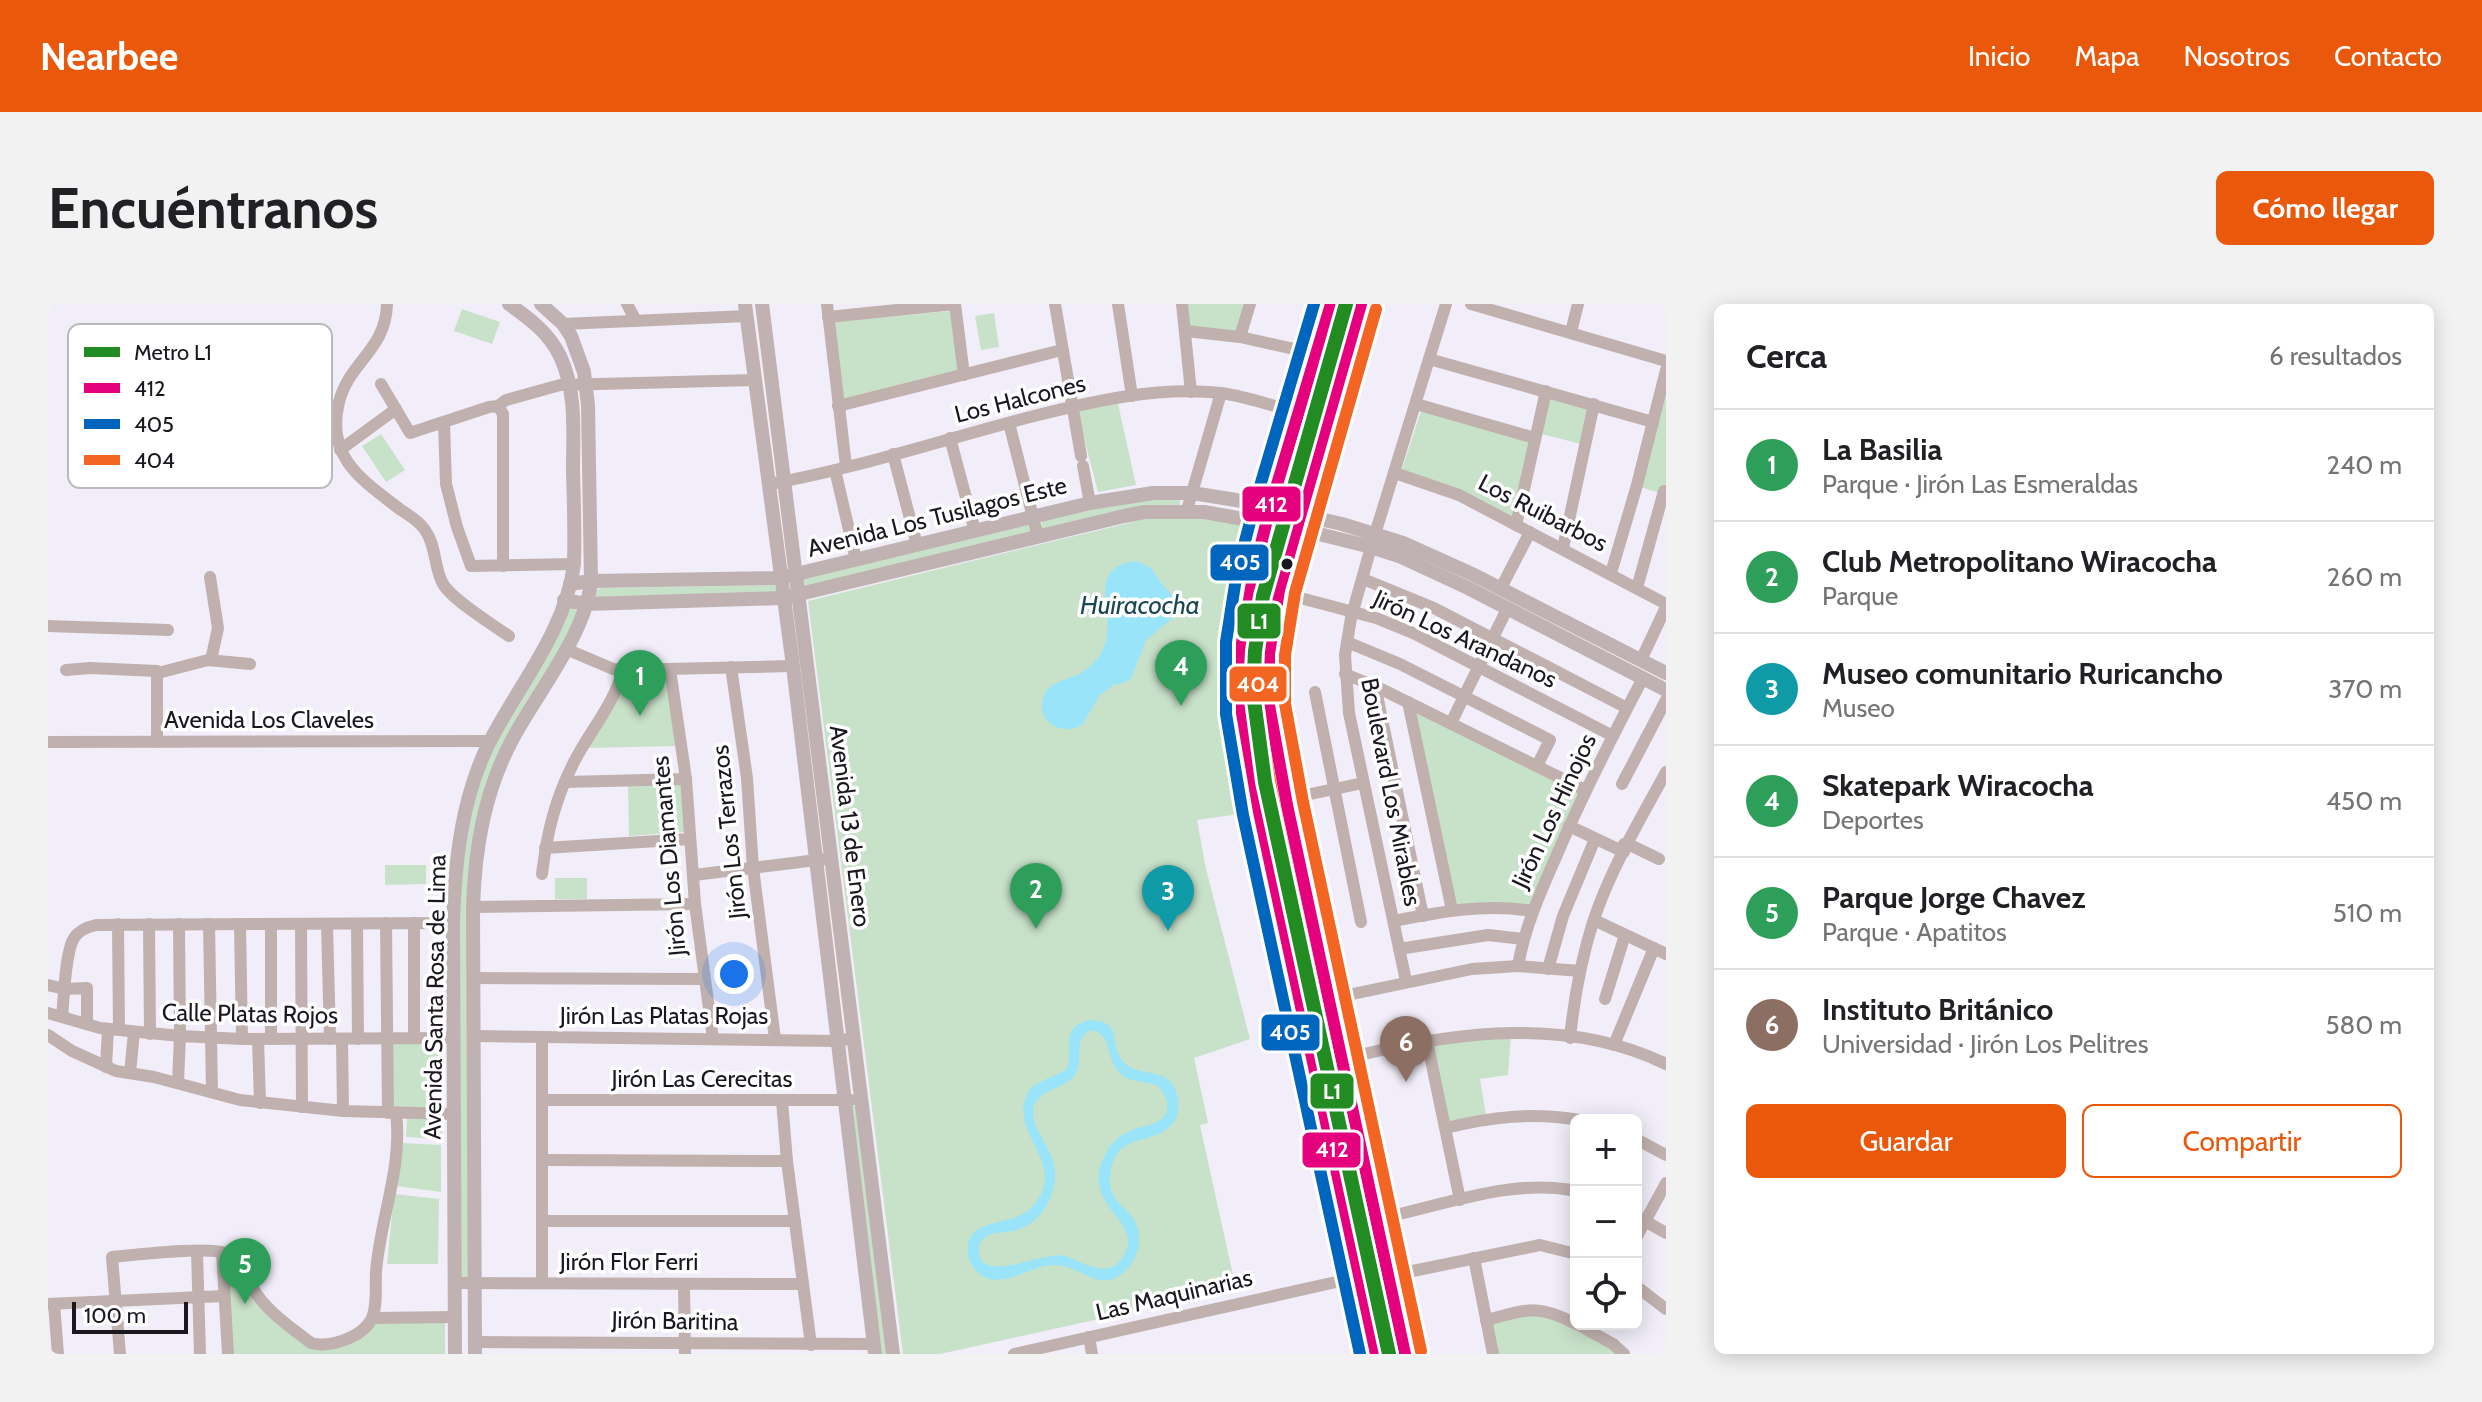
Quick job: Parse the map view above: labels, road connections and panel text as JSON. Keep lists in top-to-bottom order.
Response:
{
  "streets": {
    "main road": ["Avenida Los Tusilagos Este", "Avenida 13 de Enero", "Avenida Santa Rosa de Lima"],
    "street": [
      "Los Halcones",
      "Los Ruibarbos",
      "Jirón Los Arandanos",
      "Avenida Los Claveles",
      "Boulevard Los Mirables",
      "Jirón Los Hinojos",
      "Jirón Los Terrazos",
      "Jirón Los Diamantes",
      "Calle Platas Rojos",
      "Jirón Las Platas Rojas",
      "Jirón Las Cerecitas",
      "Jirón Flor Ferri",
      "Las Maquinarias",
      "Jirón Baritina"
    ]
  },
  "crossings": [
    ["Los Halcones", "Avenida 13 de Enero"],
    ["Los Ruibarbos", "Boulevard Los Mirables"],
    ["Avenida Los Tusilagos Este", "Boulevard Los Mirables"],
    ["Avenida Los Tusilagos Este", "Avenida 13 de Enero"],
    ["Avenida Los Tusilagos Este", "Avenida Santa Rosa de Lima"],
    ["Jirón Los Arandanos", "Boulevard Los Mirables"],
    ["Jirón Los Arandanos", "Jirón Los Hinojos"],
    ["Avenida Los Claveles", "Avenida Santa Rosa de Lima"],
    ["Avenida 13 de Enero", "Jirón Las Platas Rojas"],
    ["Avenida 13 de Enero", "Jirón Las Cerecitas"],
    ["Avenida 13 de Enero", "Jirón Baritina"],
    ["Jirón Los Terrazos", "Jirón Las Platas Rojas"],
    ["Jirón Los Diamantes", "Jirón Las Platas Rojas"],
    ["Avenida Santa Rosa de Lima", "Calle Platas Rojos"],
    ["Avenida Santa Rosa de Lima", "Jirón Las Platas Rojas"],
    ["Avenida Santa Rosa de Lima", "Jirón Flor Ferri"],
    ["Avenida Santa Rosa de Lima", "Jirón Baritina"]
  ],
  "water": ["Huiracocha"],
  "lines": [
    "metro line L1",
    "transit line 412",
    "transit line 405",
    "transit line 404"
  ],
  "legend": [
    "Metro L1",
    "412",
    "405",
    "404"
  ],
  "scale_bar": "100 m",
  "page": {
    "header": "Nearbee",
    "nav": [
      "Inicio",
      "Mapa",
      "Nosotros",
      "Contacto"
    ],
    "buttons": [
      "Cómo llegar",
      ["Guardar", "Compartir"]
    ],
    "title": "Encuéntranos",
    "heading": ["Cerca", "6 resultados"],
    "list": [
      {
        "mark": "1",
        "name": "La Basilia",
        "note": "Parque · Jirón Las Esmeraldas",
        "value": "240 m"
      },
      {
        "mark": "2",
        "name": "Club Metropolitano Wiracocha",
        "note": "Parque",
        "value": "260 m"
      },
      {
        "mark": "3",
        "name": "Museo comunitario Ruricancho",
        "note": "Museo",
        "value": "370 m"
      },
      {
        "mark": "4",
        "name": "Skatepark Wiracocha",
        "note": "Deportes",
        "value": "450 m"
      },
      {
        "mark": "5",
        "name": "Parque Jorge Chavez",
        "note": "Parque · Apatitos",
        "value": "510 m"
      },
      {
        "mark": "6",
        "name": "Instituto Británico",
        "note": "Universidad · Jirón Los Pelitres",
        "value": "580 m"
      }
    ],
    "pins": [
      "4",
      "1",
      "2",
      "3",
      "6",
      "5"
    ],
    "map_buttons": ["+", "−"],
    "scale": "100 m"
  }
}
